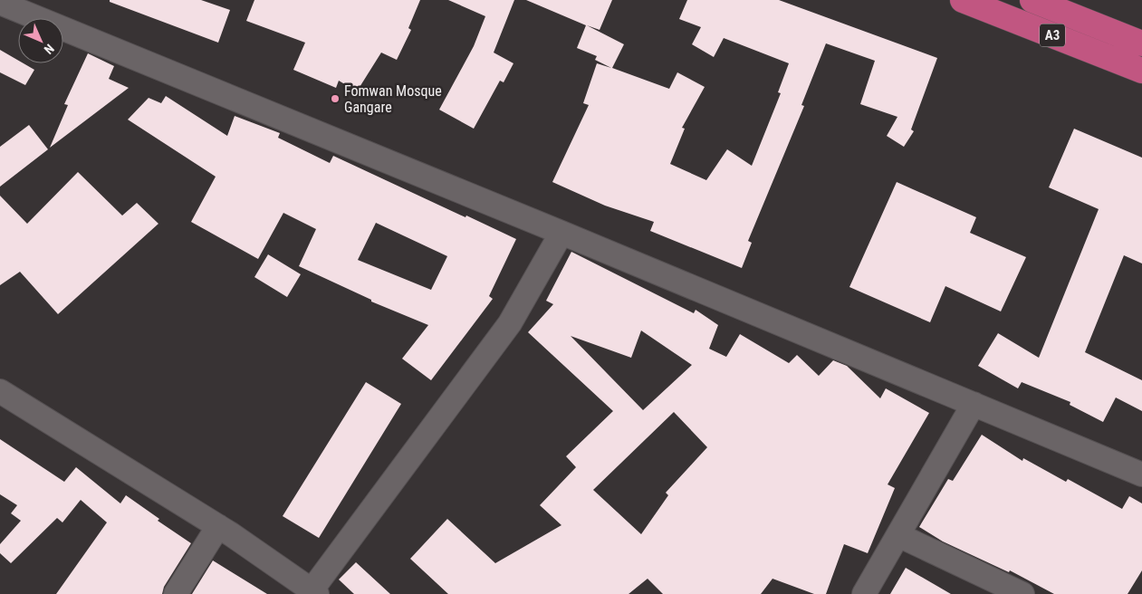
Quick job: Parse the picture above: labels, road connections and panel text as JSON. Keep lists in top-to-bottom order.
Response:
{
  "streets": {
    "highway": ["A3"]
  },
  "places": ["Fomwan Mosque Gangare"],
  "north": "bottom right"
}
